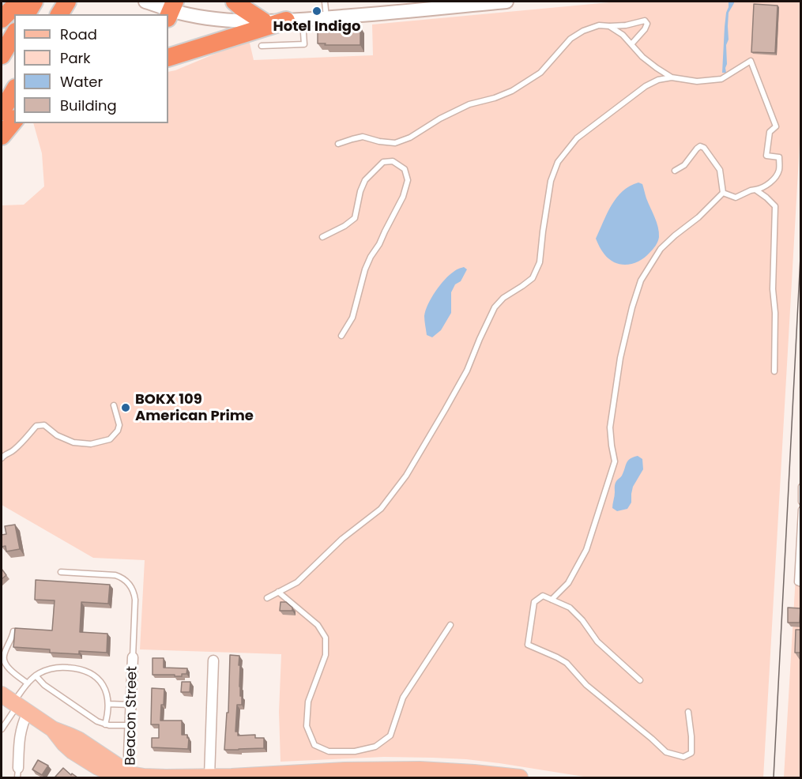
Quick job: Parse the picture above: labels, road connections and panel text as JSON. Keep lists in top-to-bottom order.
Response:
{
  "streets": {
    "street": ["Beacon Street"]
  },
  "places": ["Hotel Indigo", "BOKX 109 American Prime"],
  "legend": [
    "Road",
    "Park",
    "Water",
    "Building"
  ]
}
